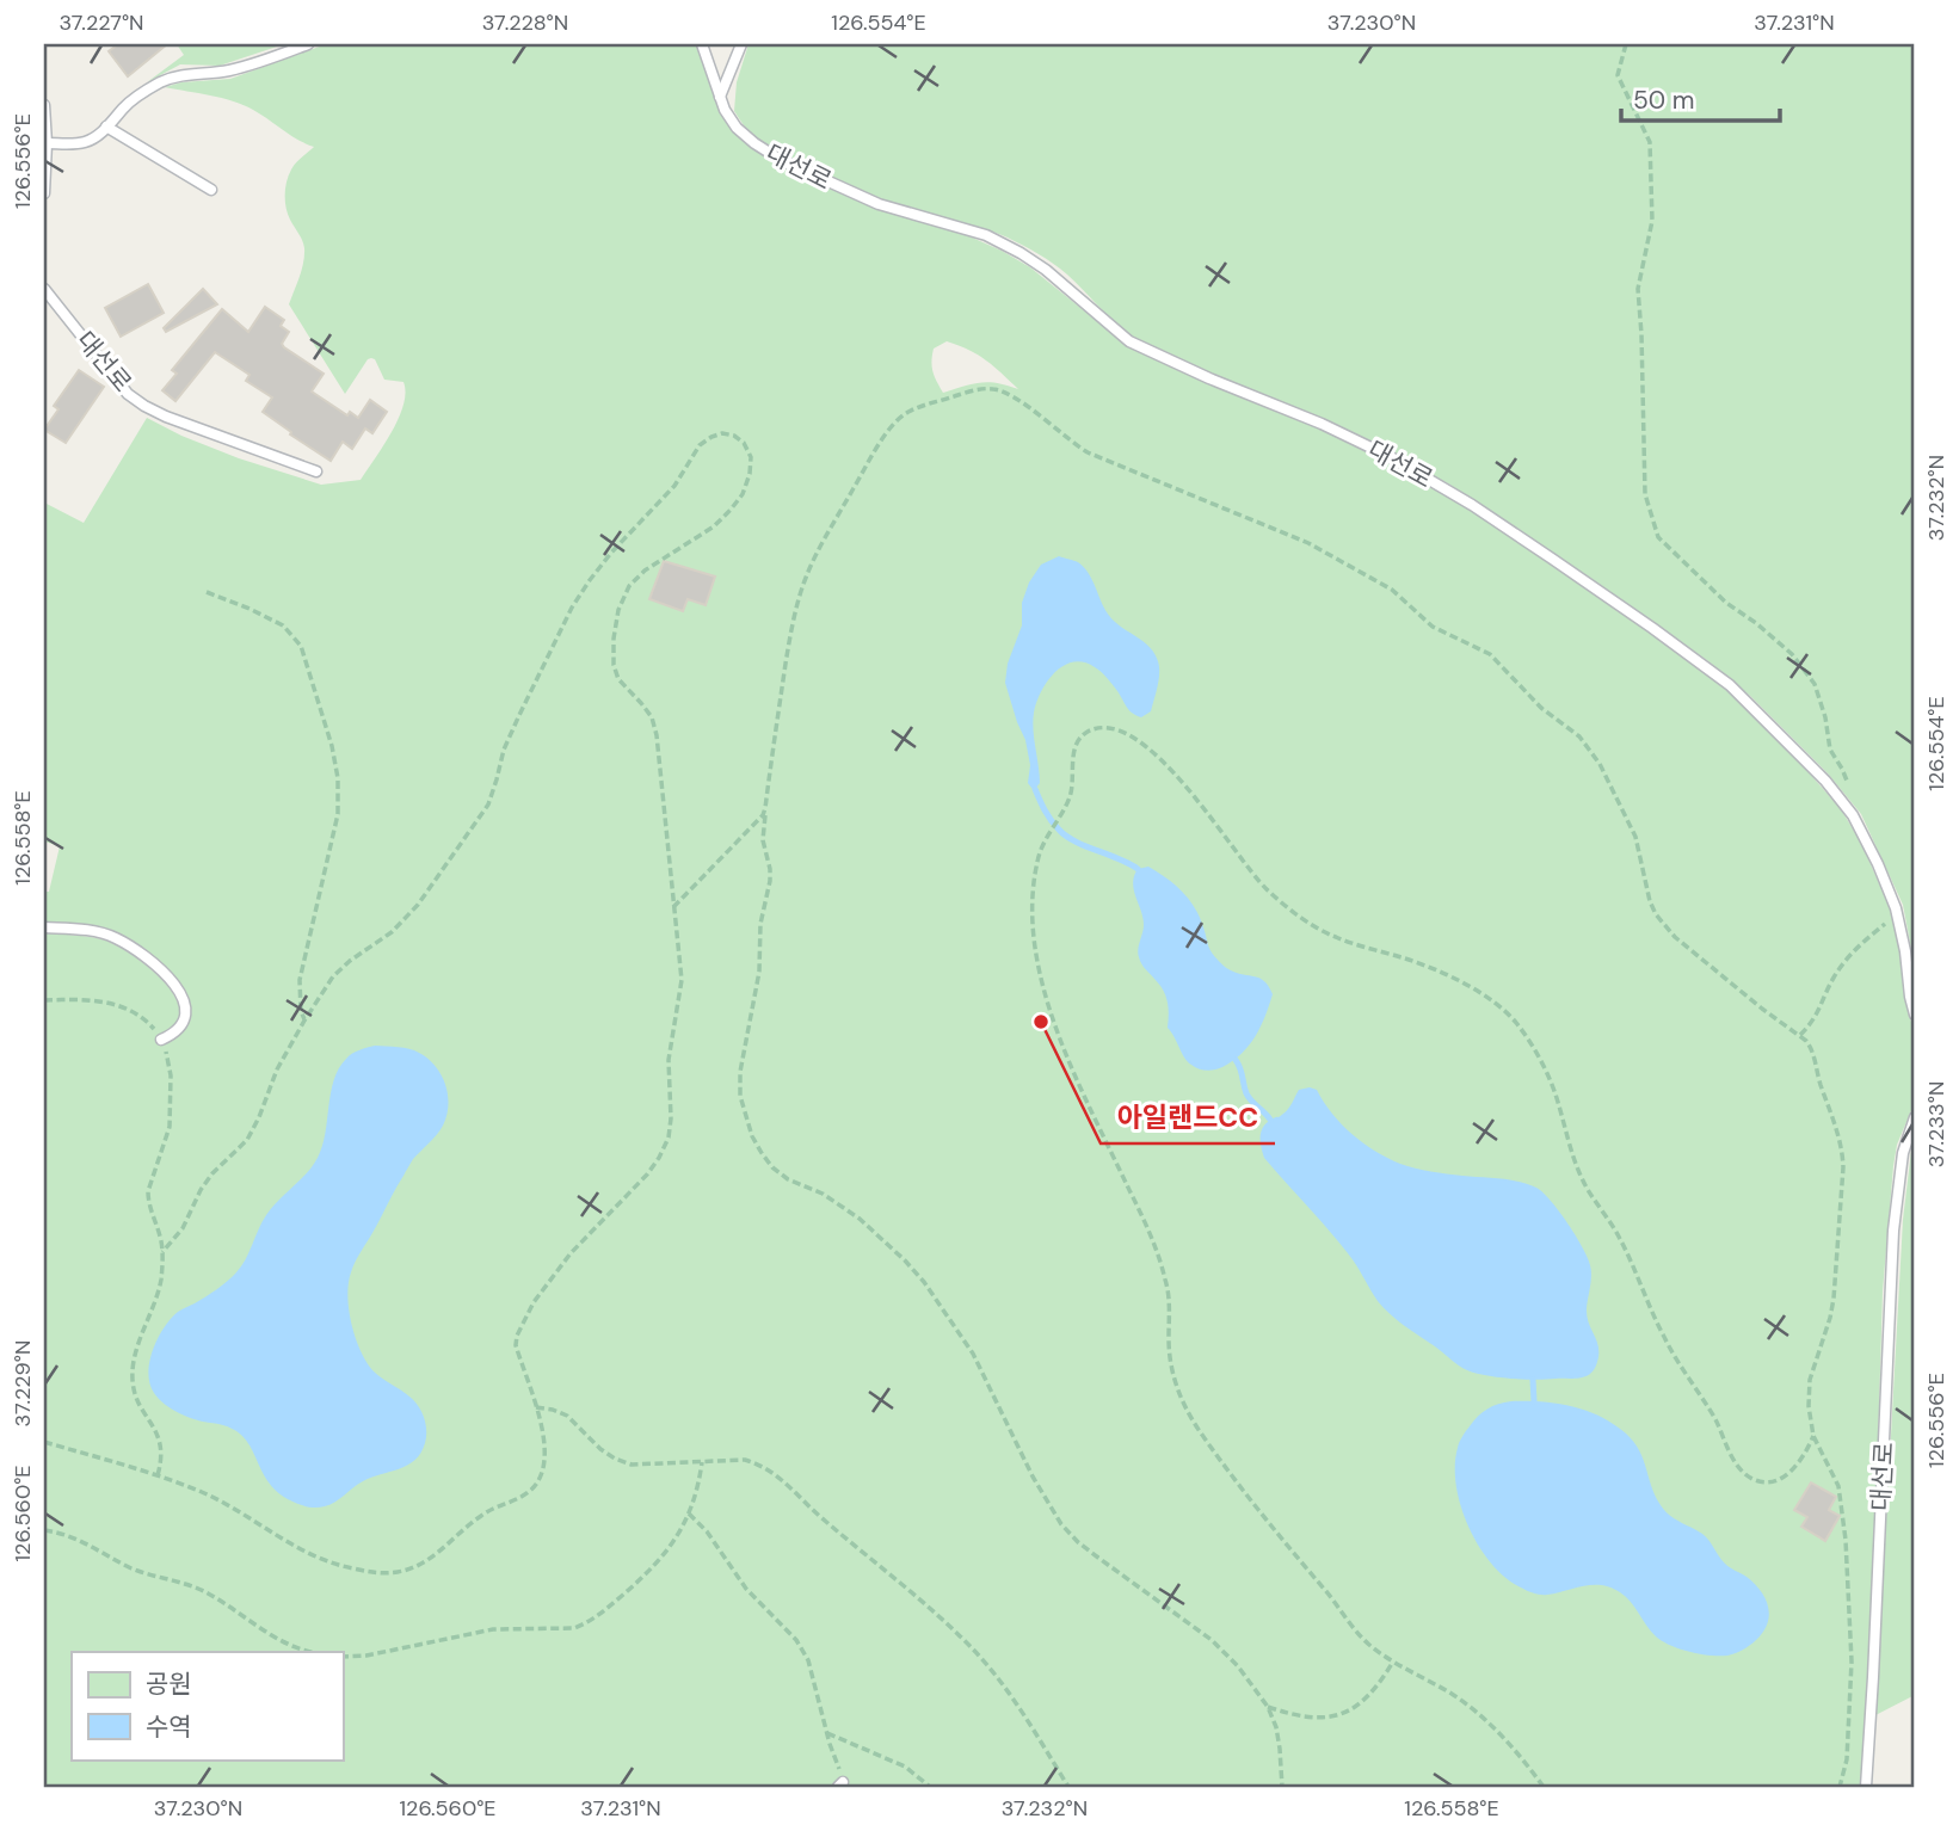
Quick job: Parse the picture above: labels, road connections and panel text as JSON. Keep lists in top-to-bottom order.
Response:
{
  "streets": {
    "lane": ["대선로"]
  },
  "places": ["아일랜드CC"],
  "legend": ["공원", "수역"],
  "scale_bar": "50 m",
  "coordinates": [
    "37.227°N",
    "37.228°N",
    "126.554°E",
    "37.230°N",
    "37.231°N",
    "126.556°E",
    "37.232°N",
    "126.558°E",
    "37.233°N",
    "37.229°N",
    "126.560°E"
  ]
}
